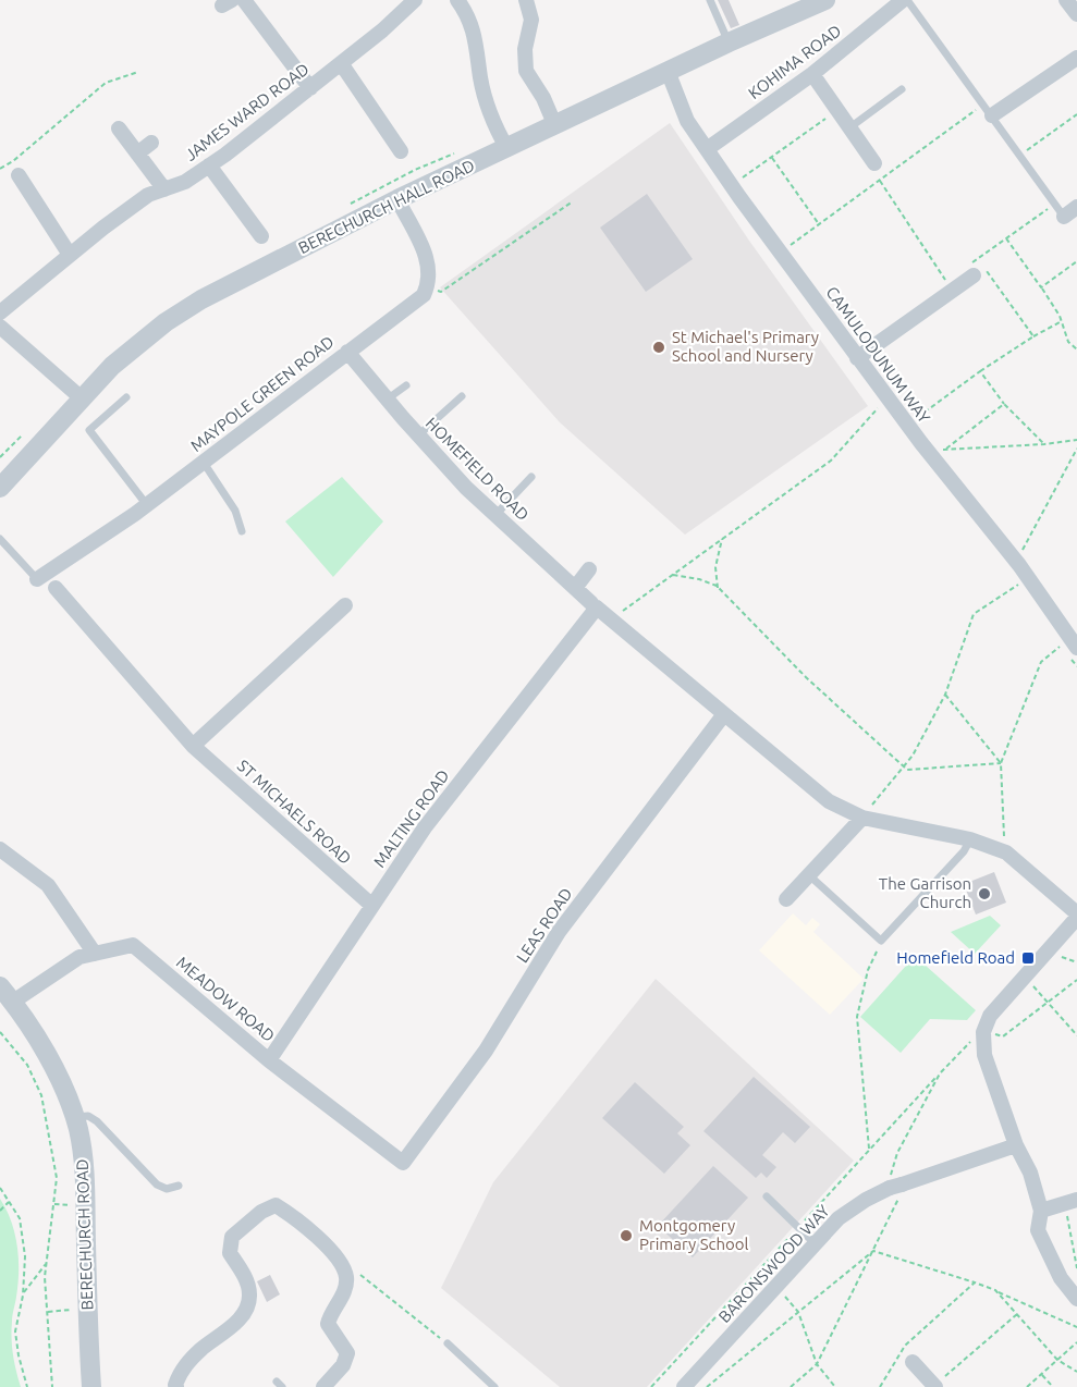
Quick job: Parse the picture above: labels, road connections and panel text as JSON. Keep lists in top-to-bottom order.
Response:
{
  "streets": {
    "street": [
      "KOHIMA ROAD",
      "JAMES WARD ROAD",
      "BERECHURCH HALL ROAD",
      "CAMULODUNUM WAY",
      "MAYPOLE GREEN ROAD",
      "HOMEFIELD ROAD",
      "ST MICHAELS ROAD",
      "MALTING ROAD",
      "LEAS ROAD",
      "MEADOW ROAD",
      "BERECHURCH ROAD",
      "BARONSWOOD WAY"
    ]
  },
  "crossings": [
    ["KOHIMA ROAD", "CAMULODUNUM WAY"],
    ["BERECHURCH HALL ROAD", "CAMULODUNUM WAY"],
    ["MAYPOLE GREEN ROAD", "HOMEFIELD ROAD"],
    ["HOMEFIELD ROAD", "MALTING ROAD"],
    ["HOMEFIELD ROAD", "LEAS ROAD"],
    ["ST MICHAELS ROAD", "MALTING ROAD"],
    ["MALTING ROAD", "MEADOW ROAD"],
    ["LEAS ROAD", "MEADOW ROAD"],
    ["MEADOW ROAD", "BERECHURCH ROAD"]
  ],
  "places": {
    "other": ["St Michael's Primary School and Nursery", "The Garrison Church", "Montgomery Primary School"],
    "transit": ["Homefield Road"]
  }
}
